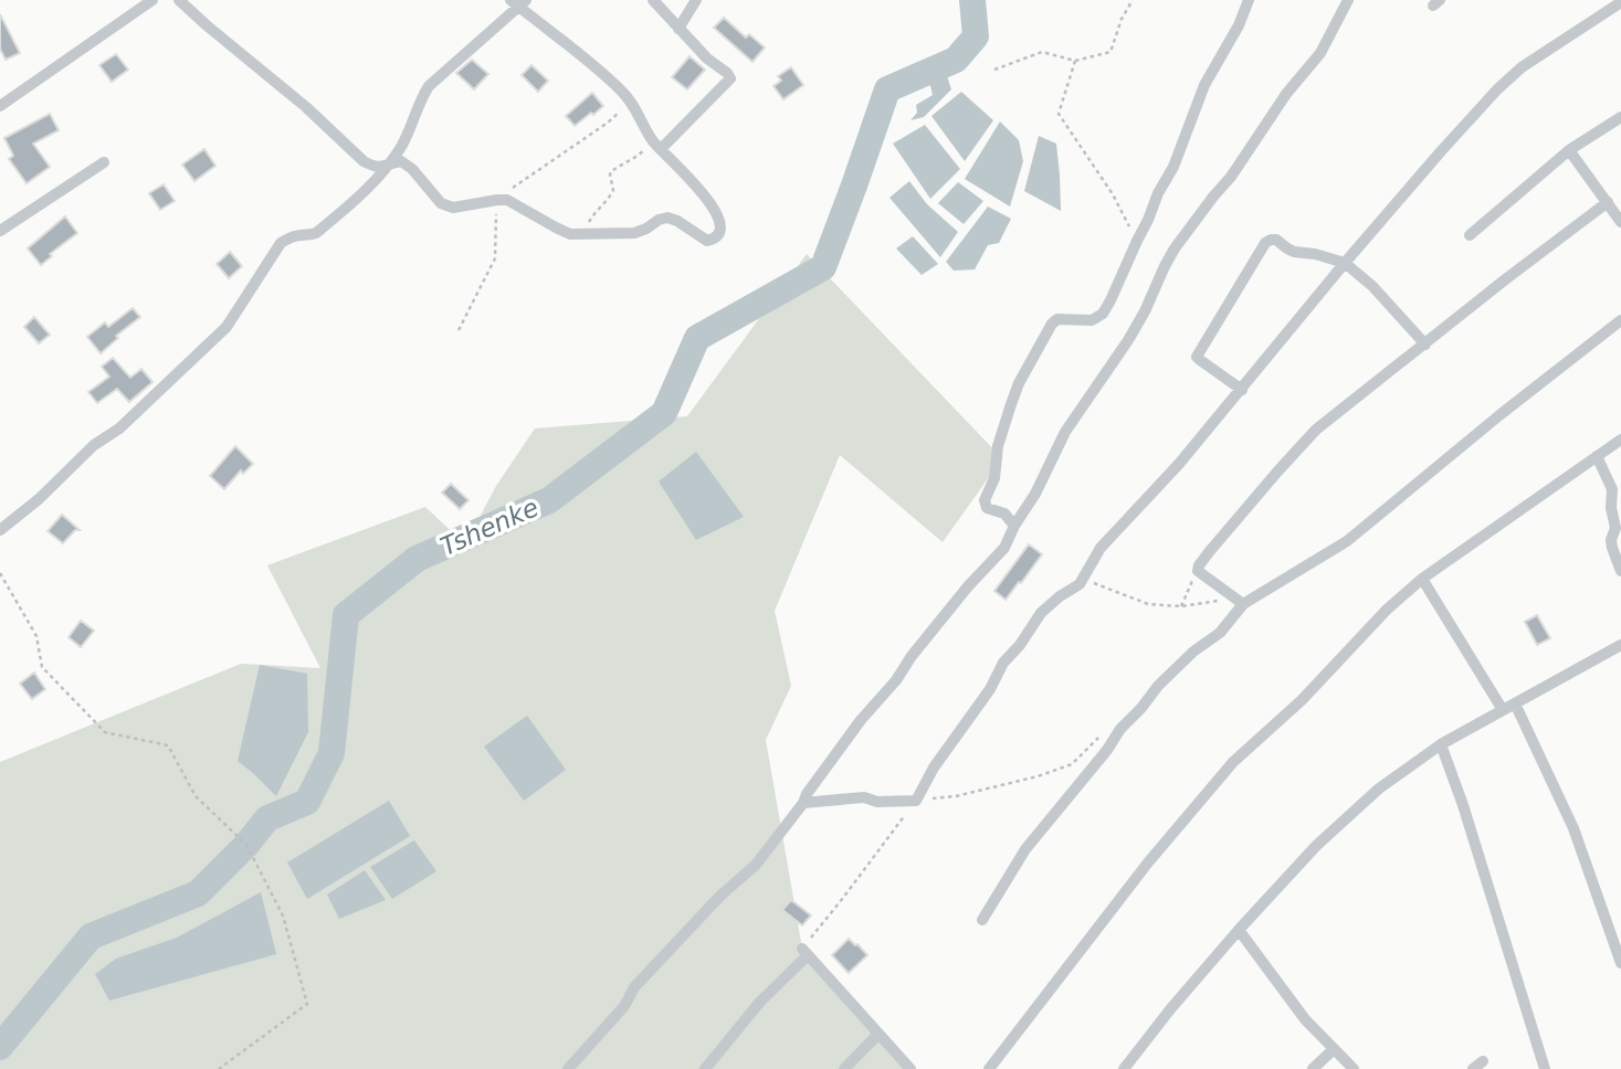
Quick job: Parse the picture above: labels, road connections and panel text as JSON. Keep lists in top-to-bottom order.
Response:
{
  "water": ["Tshenke"]
}
